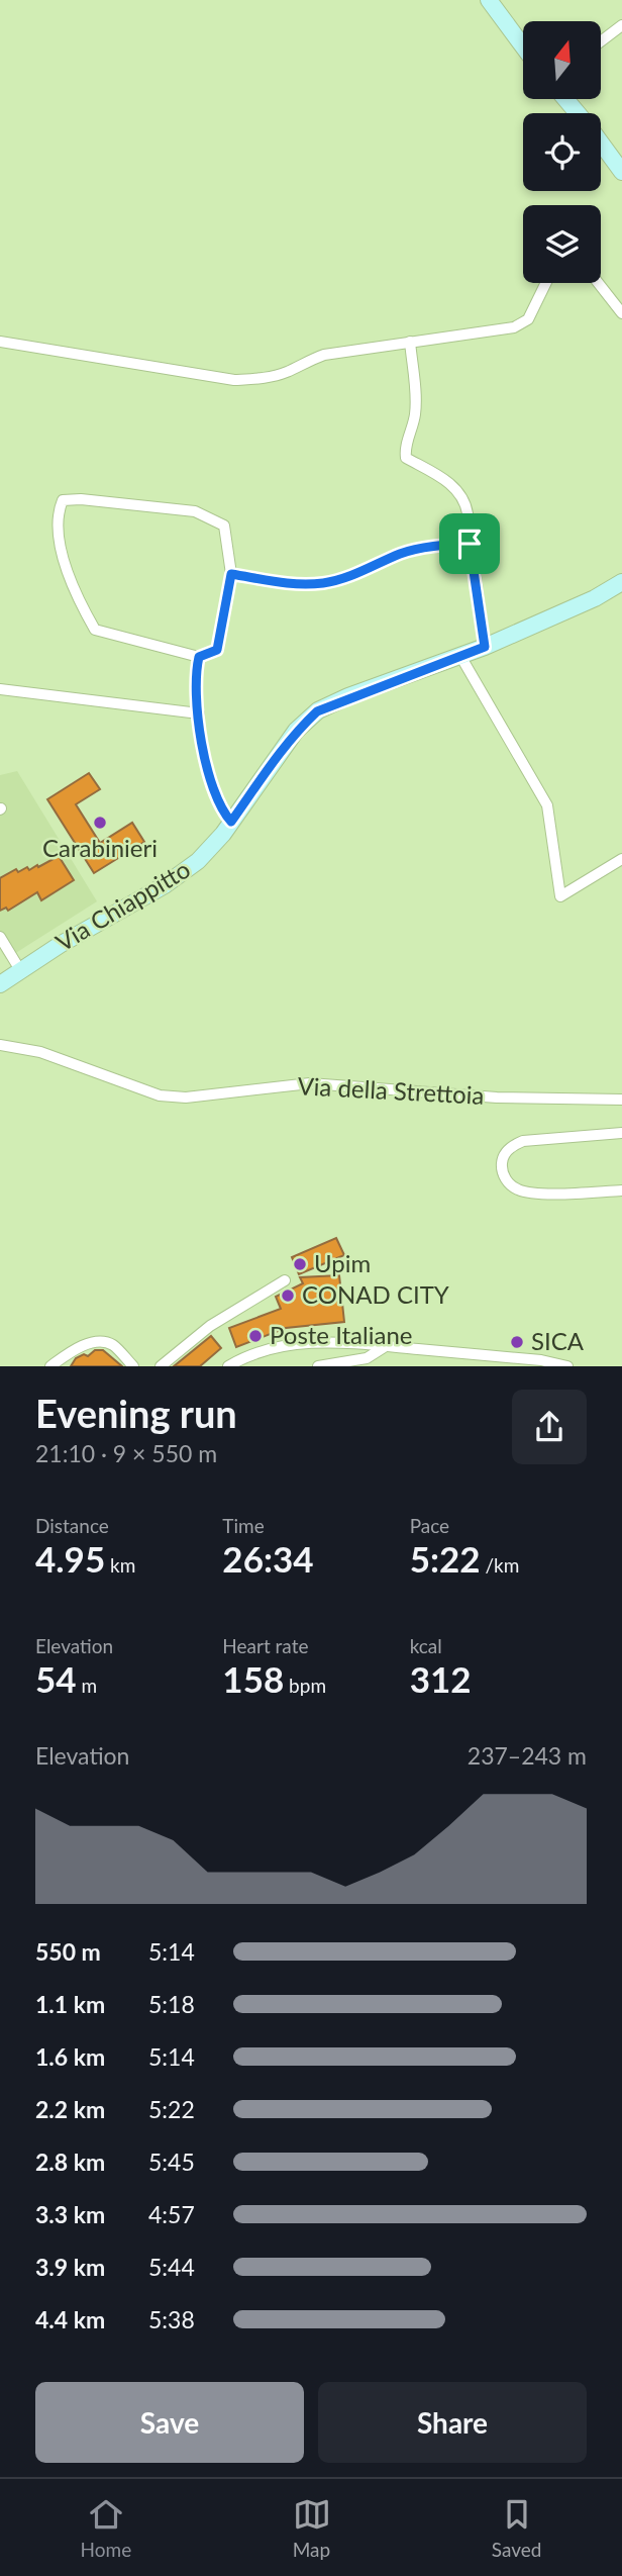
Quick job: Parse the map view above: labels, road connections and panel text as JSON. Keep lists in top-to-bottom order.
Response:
{
  "streets": {
    "street": ["Via Chiappitto", "Via della Strettoia"]
  },
  "places": [
    "Carabinieri",
    "Upim",
    "CONAD CITY",
    "Poste Italiane",
    "SICA"
  ],
  "north": "top",
  "page": {
    "heading": ["Evening run", "21:10 · 9 × 550 m"],
    "stats": [
      ["Distance", "4.95 km"],
      ["Time", "26:34"],
      ["Pace", "5:22 /km"],
      ["Elevation", "54 m"],
      ["Heart rate", "158 bpm"],
      ["kcal", "312"]
    ],
    "chart": ["Elevation", "237–243 m"],
    "list": [
      {
        "name": "550 m",
        "note": "5:14"
      },
      {
        "name": "1.1 km",
        "note": "5:18"
      },
      {
        "name": "1.6 km",
        "note": "5:14"
      },
      {
        "name": "2.2 km",
        "note": "5:22"
      },
      {
        "name": "2.8 km",
        "note": "5:45"
      },
      {
        "name": "3.3 km",
        "note": "4:57"
      },
      {
        "name": "3.9 km",
        "note": "5:44"
      },
      {
        "name": "4.4 km",
        "note": "5:38"
      }
    ],
    "buttons": ["Save", "Share"],
    "tabs": ["Home", "Map", "Saved"]
  }
}
